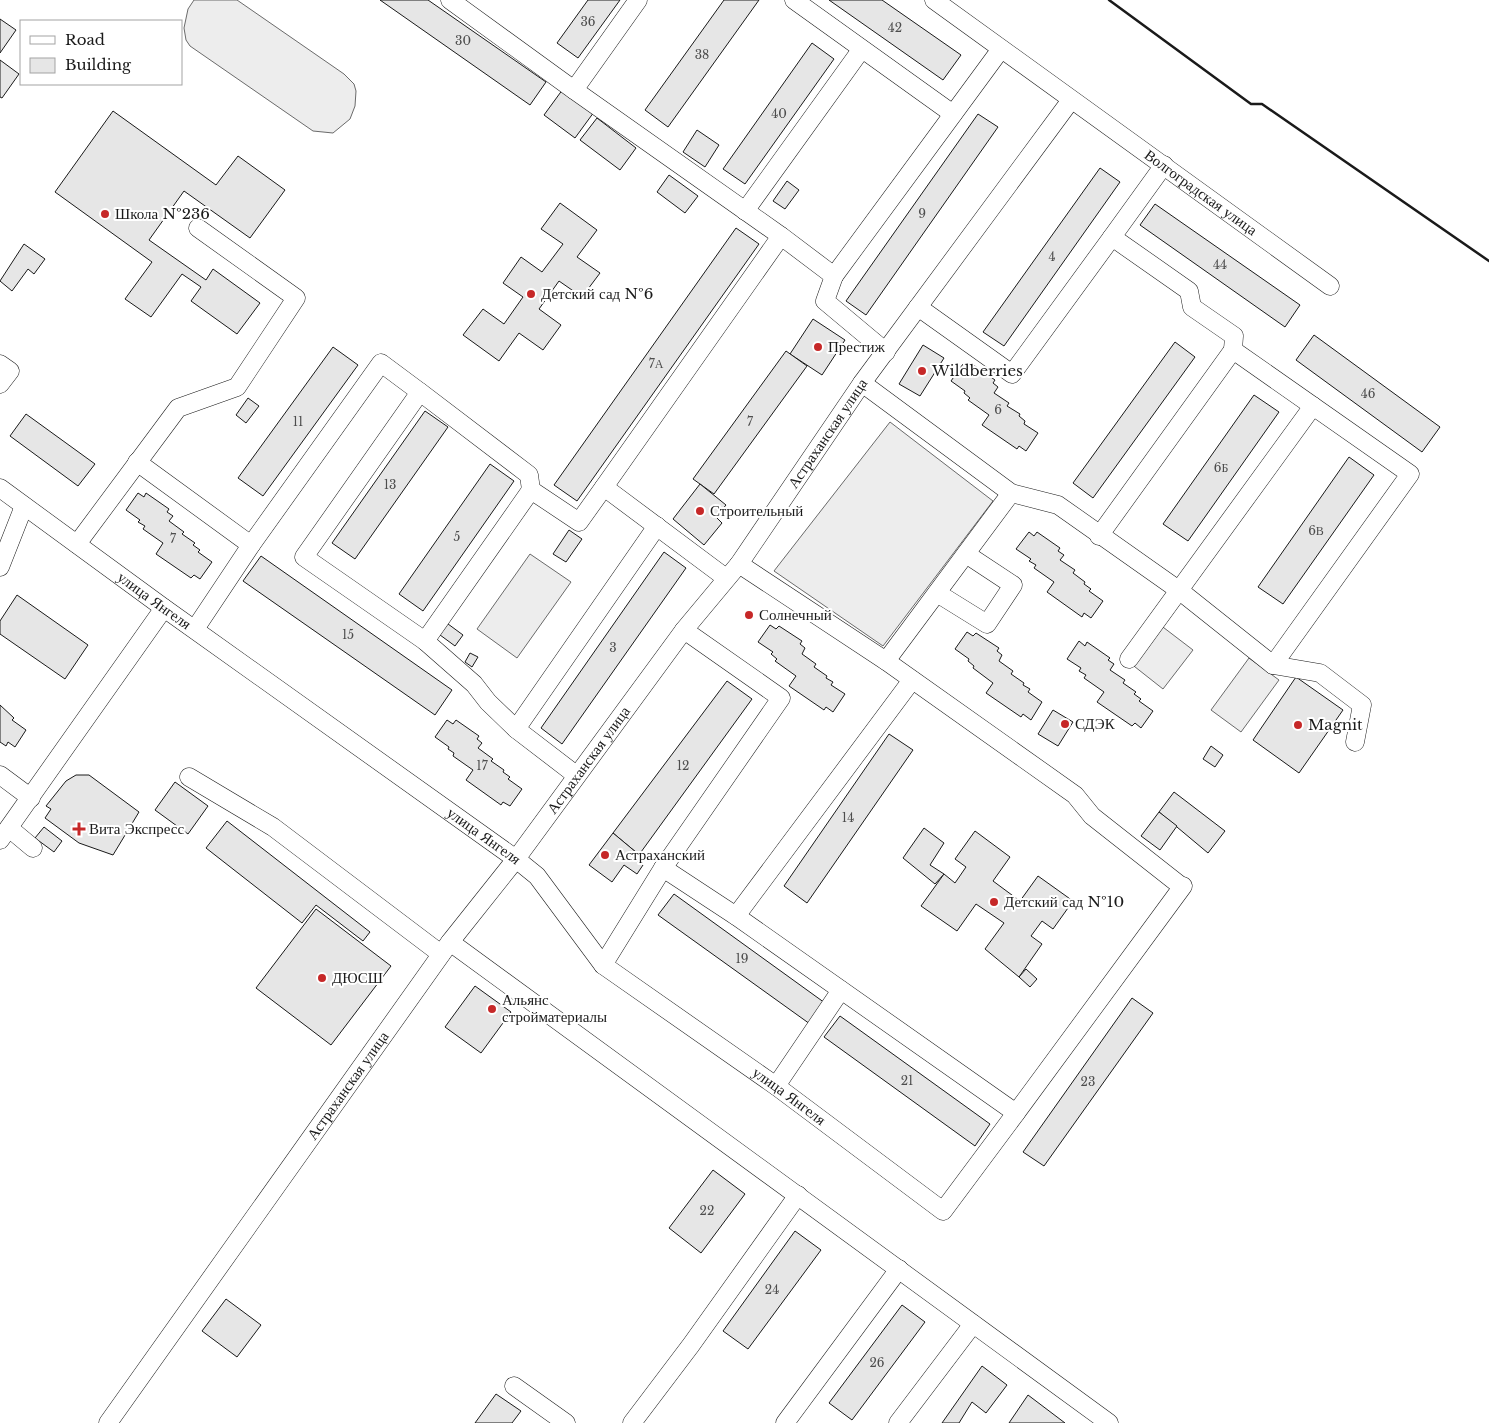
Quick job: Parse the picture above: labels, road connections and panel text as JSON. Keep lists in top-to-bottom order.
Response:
{
  "streets": {
    "street": ["Волгоградская улица", "Астраханская улица", "улица Янгеля"]
  },
  "crossings": [
    ["Волгоградская улица", "Астраханская улица"],
    ["Астраханская улица", "улица Янгеля"]
  ],
  "places": {
    "other": [
      "Школа №236",
      "Детский сад №6",
      "Престиж",
      "Wildberries",
      "Строительный",
      "Солнечный",
      "СДЭК",
      "Magnit",
      "Астраханский",
      "Детский сад №10",
      "ДЮСШ",
      "Альянс стройматериалы"
    ],
    "health": ["Вита Экспресс"]
  },
  "house_numbers": [
    "36",
    "42",
    "30",
    "38",
    "40",
    "9",
    "4",
    "44",
    "7А",
    "46",
    "6",
    "11",
    "7",
    "6Б",
    "13",
    "6В",
    "5",
    "7",
    "15",
    "3",
    "17",
    "12",
    "14",
    "19",
    "21",
    "23",
    "22",
    "24",
    "26"
  ],
  "legend": ["Road", "Building"]
}
